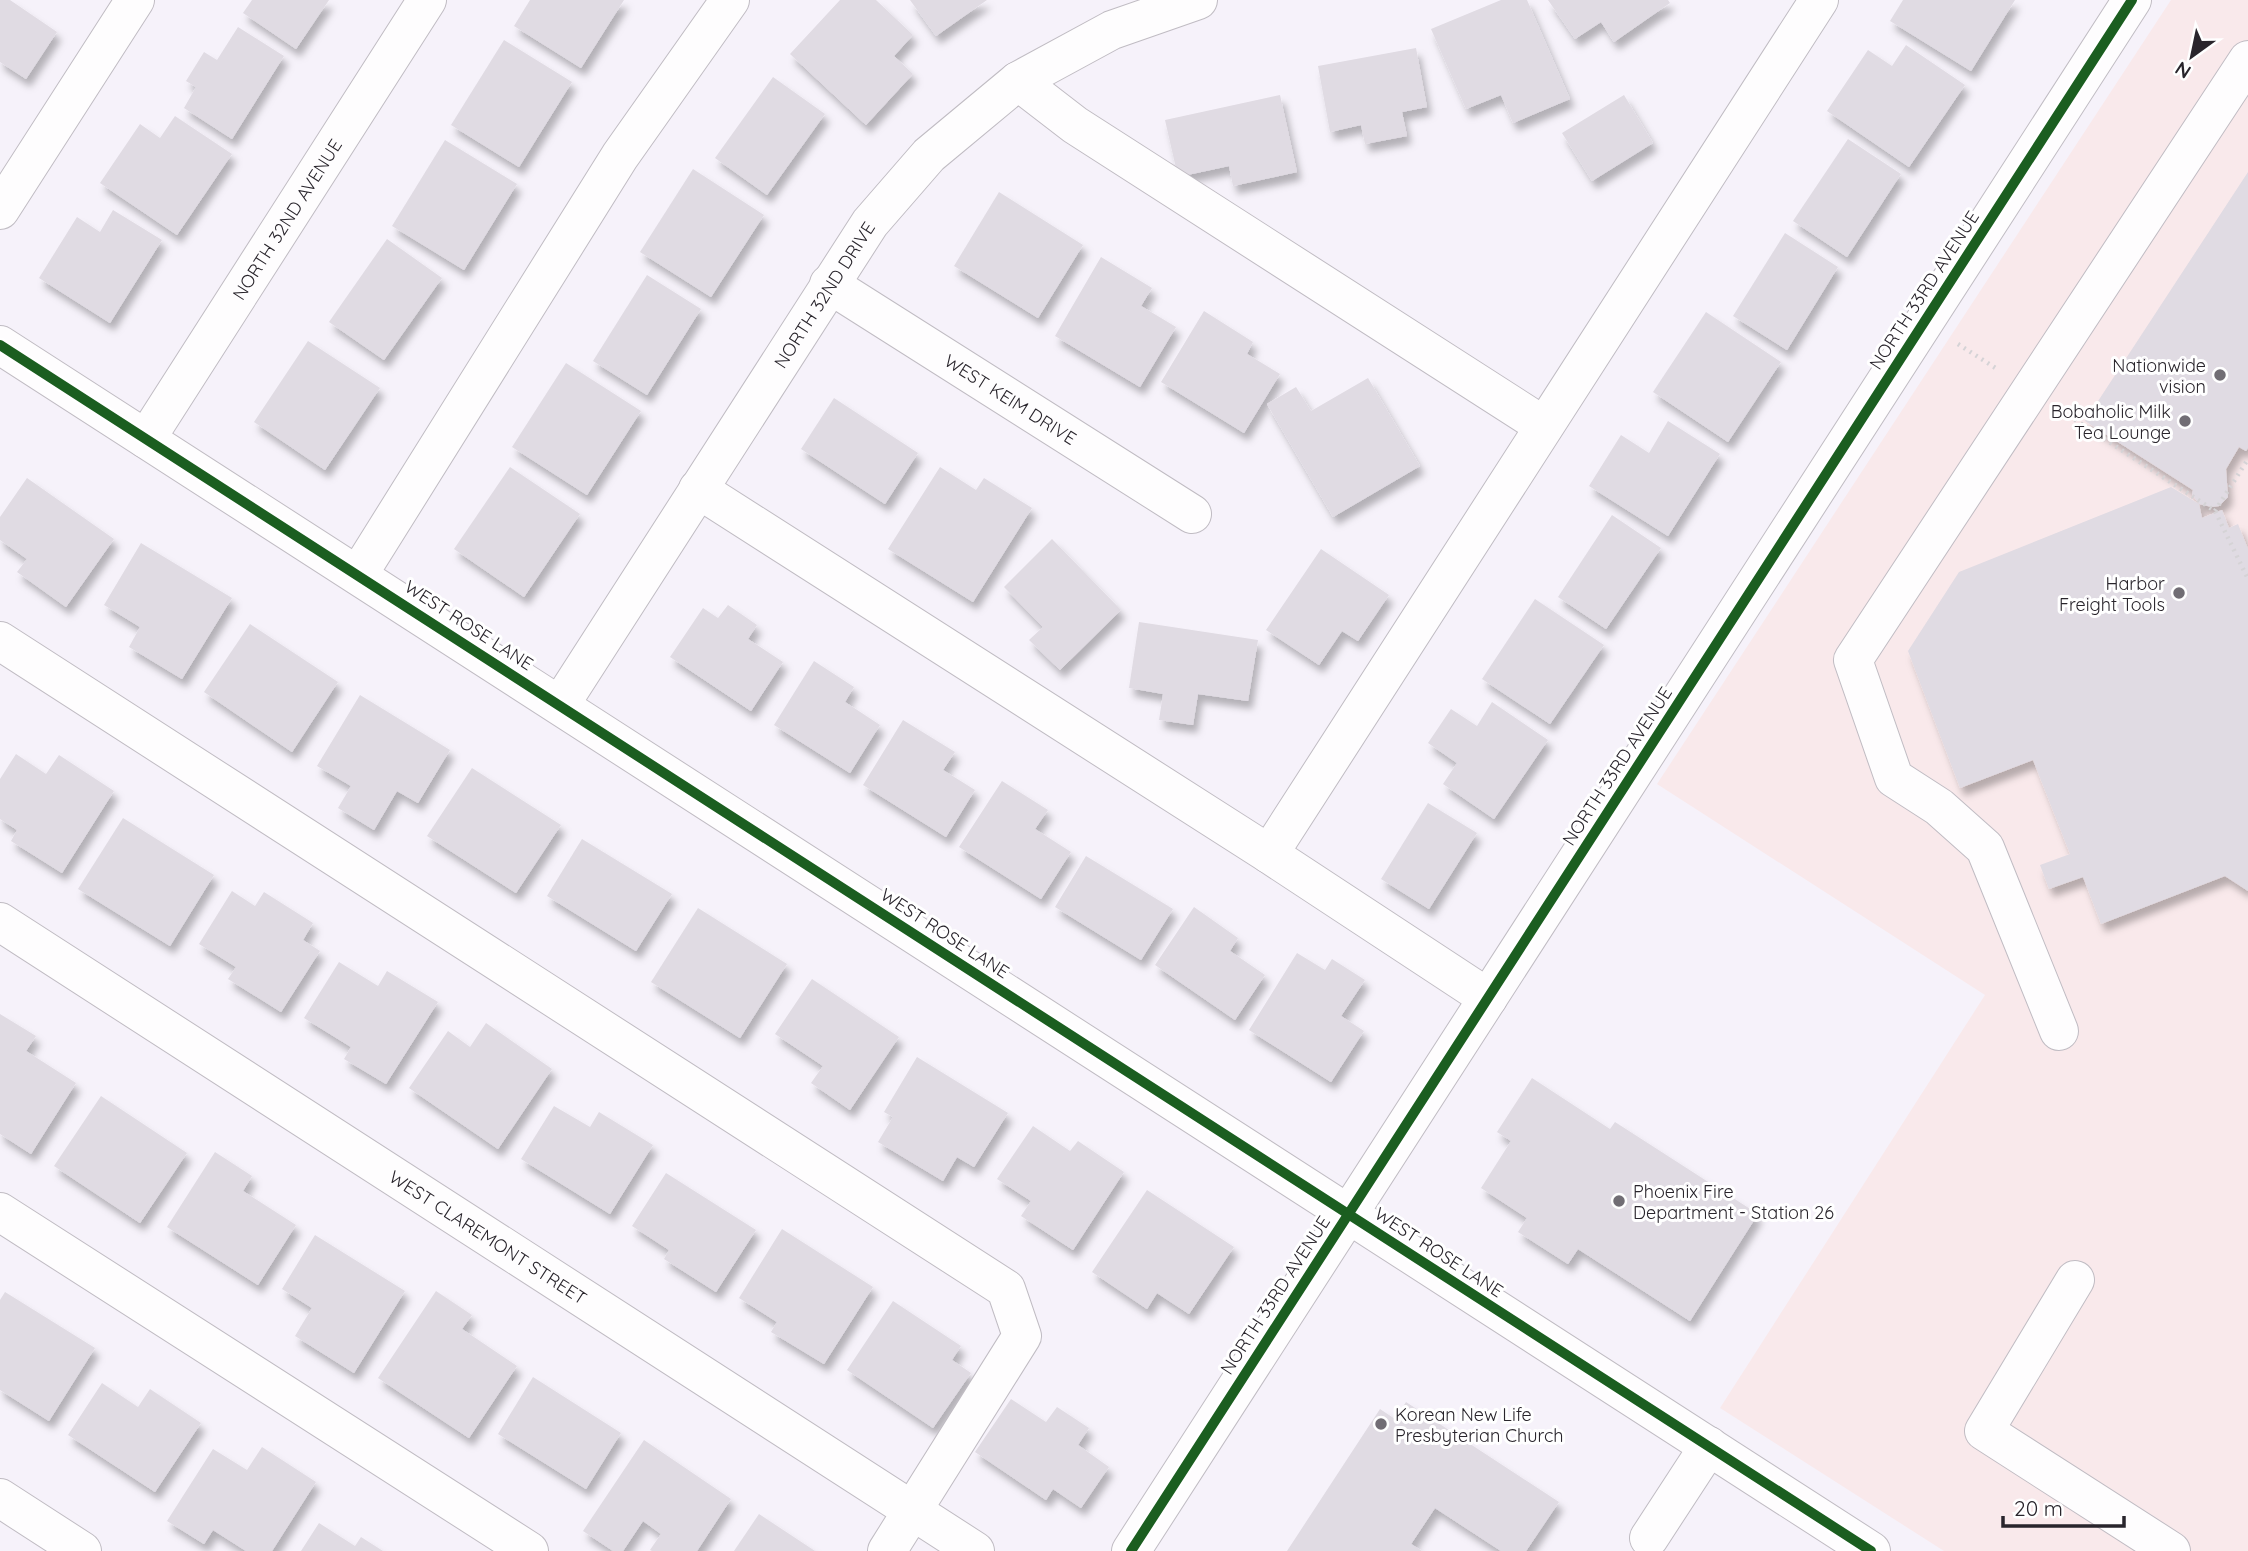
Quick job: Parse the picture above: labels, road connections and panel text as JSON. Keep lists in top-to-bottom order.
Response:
{
  "streets": {
    "street": [
      "NORTH 32ND AVENUE",
      "NORTH 33RD AVENUE",
      "NORTH 32ND DRIVE",
      "WEST KEIM DRIVE",
      "WEST ROSE LANE",
      "WEST CLAREMONT STREET"
    ]
  },
  "crossings": [
    ["NORTH 32ND AVENUE", "WEST ROSE LANE"],
    ["NORTH 33RD AVENUE", "WEST ROSE LANE"],
    ["NORTH 32ND DRIVE", "WEST KEIM DRIVE"],
    ["NORTH 32ND DRIVE", "WEST ROSE LANE"]
  ],
  "places": [
    "Nationwide vision",
    "Bobaholic Milk Tea Lounge",
    "Harbor Freight Tools",
    "Phoenix Fire Department - Station 26",
    "Korean New Life Presbyterian Church"
  ],
  "scale_bar": "20 m",
  "north": "bottom left"
}
